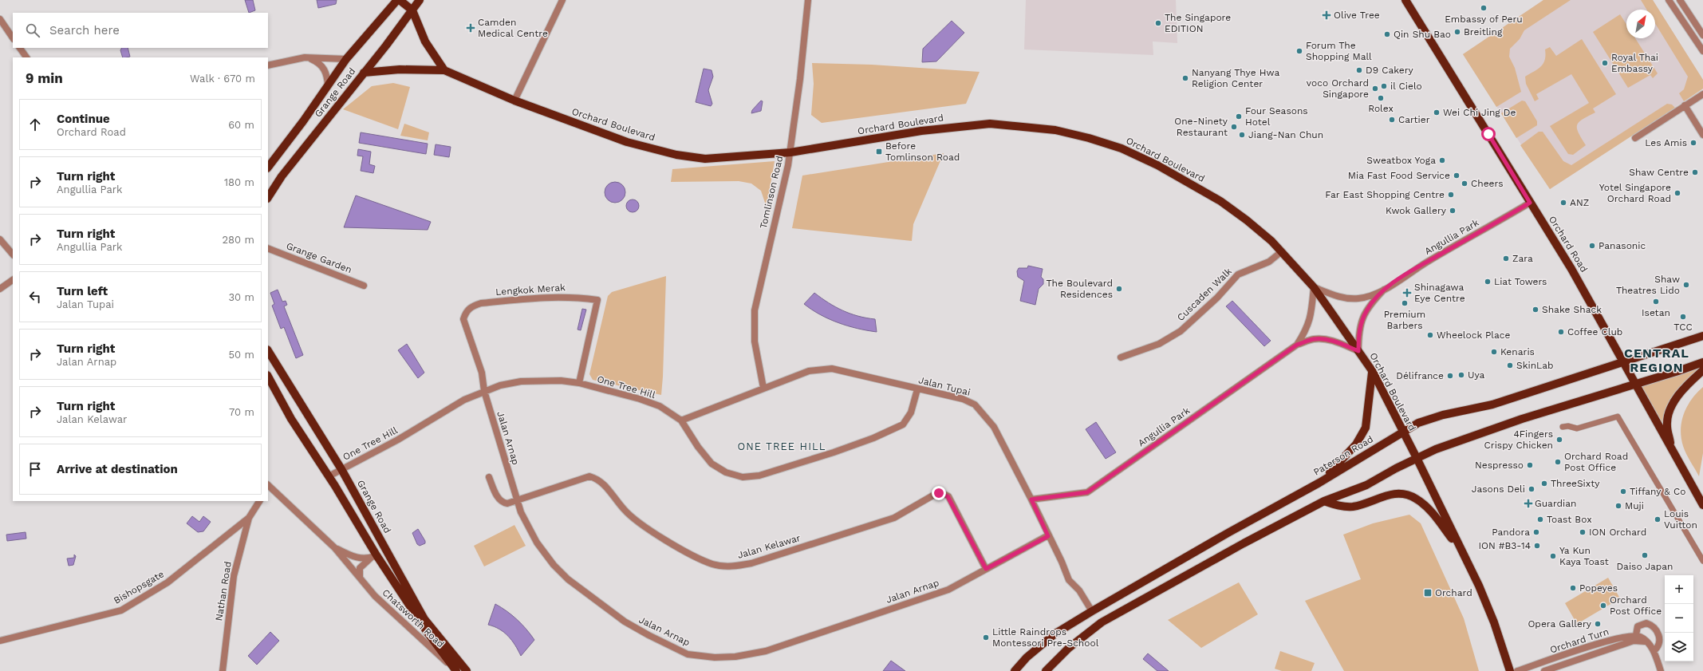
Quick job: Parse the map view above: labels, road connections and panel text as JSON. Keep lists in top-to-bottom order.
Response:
{
  "streets": {
    "main road": [
      "Grange Road",
      "Orchard Boulevard",
      "Orchard Road",
      "Paterson Road"
    ],
    "street": [
      "Tomlinson Road",
      "Angullia Park",
      "Grange Garden",
      "Lengkok Merak",
      "Cuscaden Walk",
      "Jalan Tupai",
      "One Tree Hill",
      "Jalan Arnap",
      "Jalan Kelawar",
      "Bishopsgate",
      "Nathan Road",
      "Chatsworth Road",
      "Orchard Turn"
    ]
  },
  "crossings": [
    ["Grange Road", "Orchard Boulevard"],
    ["Grange Road", "One Tree Hill"],
    ["Orchard Boulevard", "Tomlinson Road"],
    ["Orchard Boulevard", "Angullia Park"],
    ["Orchard Boulevard", "Cuscaden Walk"],
    ["Orchard Boulevard", "Paterson Road"],
    ["Tomlinson Road", "Jalan Tupai"],
    ["Angullia Park", "Orchard Road"],
    ["Angullia Park", "Jalan Tupai"],
    ["Orchard Road", "Paterson Road"],
    ["Lengkok Merak", "One Tree Hill"],
    ["Lengkok Merak", "Jalan Arnap"],
    ["Jalan Tupai", "One Tree Hill"],
    ["Jalan Tupai", "Jalan Arnap"],
    ["Jalan Tupai", "Paterson Road"],
    ["One Tree Hill", "Jalan Arnap"],
    ["Jalan Arnap", "Jalan Kelawar"],
    ["Bishopsgate", "Nathan Road"]
  ],
  "districts": ["CENTRAL REGION", "ONE TREE HILL"],
  "places": {
    "other": [
      "Embassy of Peru",
      "The Singapore EDITION",
      "Breitling",
      "Qin Shu Bao",
      "Forum The Shopping Mall",
      "Royal Thai Embassy",
      "D9 Cakery",
      "Nanyang Thye Hwa Religion Center",
      "il Cielo",
      "voco Orchard Singapore",
      "Rolex",
      "Wei Chi Jing De",
      "Four Seasons Hotel",
      "Cartier",
      "One-Ninety Restaurant",
      "Jiang-Nan Chun",
      "Les Amis",
      "Sweatbox Yoga",
      "Shaw Centre",
      "Mia Fast Food Service",
      "Cheers",
      "Yotel Singapore Orchard Road",
      "Far East Shopping Centre",
      "ANZ",
      "Kwok Gallery",
      "Panasonic",
      "Zara",
      "Liat Towers",
      "Shaw Theatres Lido",
      "The Boulevard Residences",
      "Isetan",
      "Premium Barbers",
      "Shake Shack",
      "TCC",
      "Coffee Club",
      "Wheelock Place",
      "Kenaris",
      "SkinLab",
      "Uya",
      "Délifrance",
      "4Fingers Crispy Chicken",
      "Orchard Road Post Office",
      "Nespresso",
      "ThreeSixty",
      "Jasons Deli",
      "Tiffany & Co",
      "Muji",
      "Toast Box",
      "Louis Vuitton",
      "Pandora",
      "ION Orchard",
      "ION #B3-14",
      "Daiso Japan",
      "Ya Kun Kaya Toast",
      "Popeyes",
      "Orchard Post Office",
      "Opera Gallery",
      "Little Raindrops Montessori Pre-School"
    ],
    "health": [
      "Olive Tree",
      "Camden Medical Centre",
      "Shinagawa Eye Centre",
      "Guardian"
    ],
    "transit": ["Before Tomlinson Road", "Orchard"]
  },
  "north": "top right",
  "page": {
    "search": "Search here",
    "heading": ["9 min", "Walk · 670 m"],
    "list": [
      ["Continue", "Orchard Road", "60 m"],
      ["Turn right", "Angullia Park", "180 m"],
      ["Turn right", "Angullia Park", "280 m"],
      ["Turn left", "Jalan Tupai", "30 m"],
      ["Turn right", "Jalan Arnap", "50 m"],
      ["Turn right", "Jalan Kelawar", "70 m"],
      "Arrive at destination"
    ],
    "map_buttons": ["+", "−"]
  }
}
